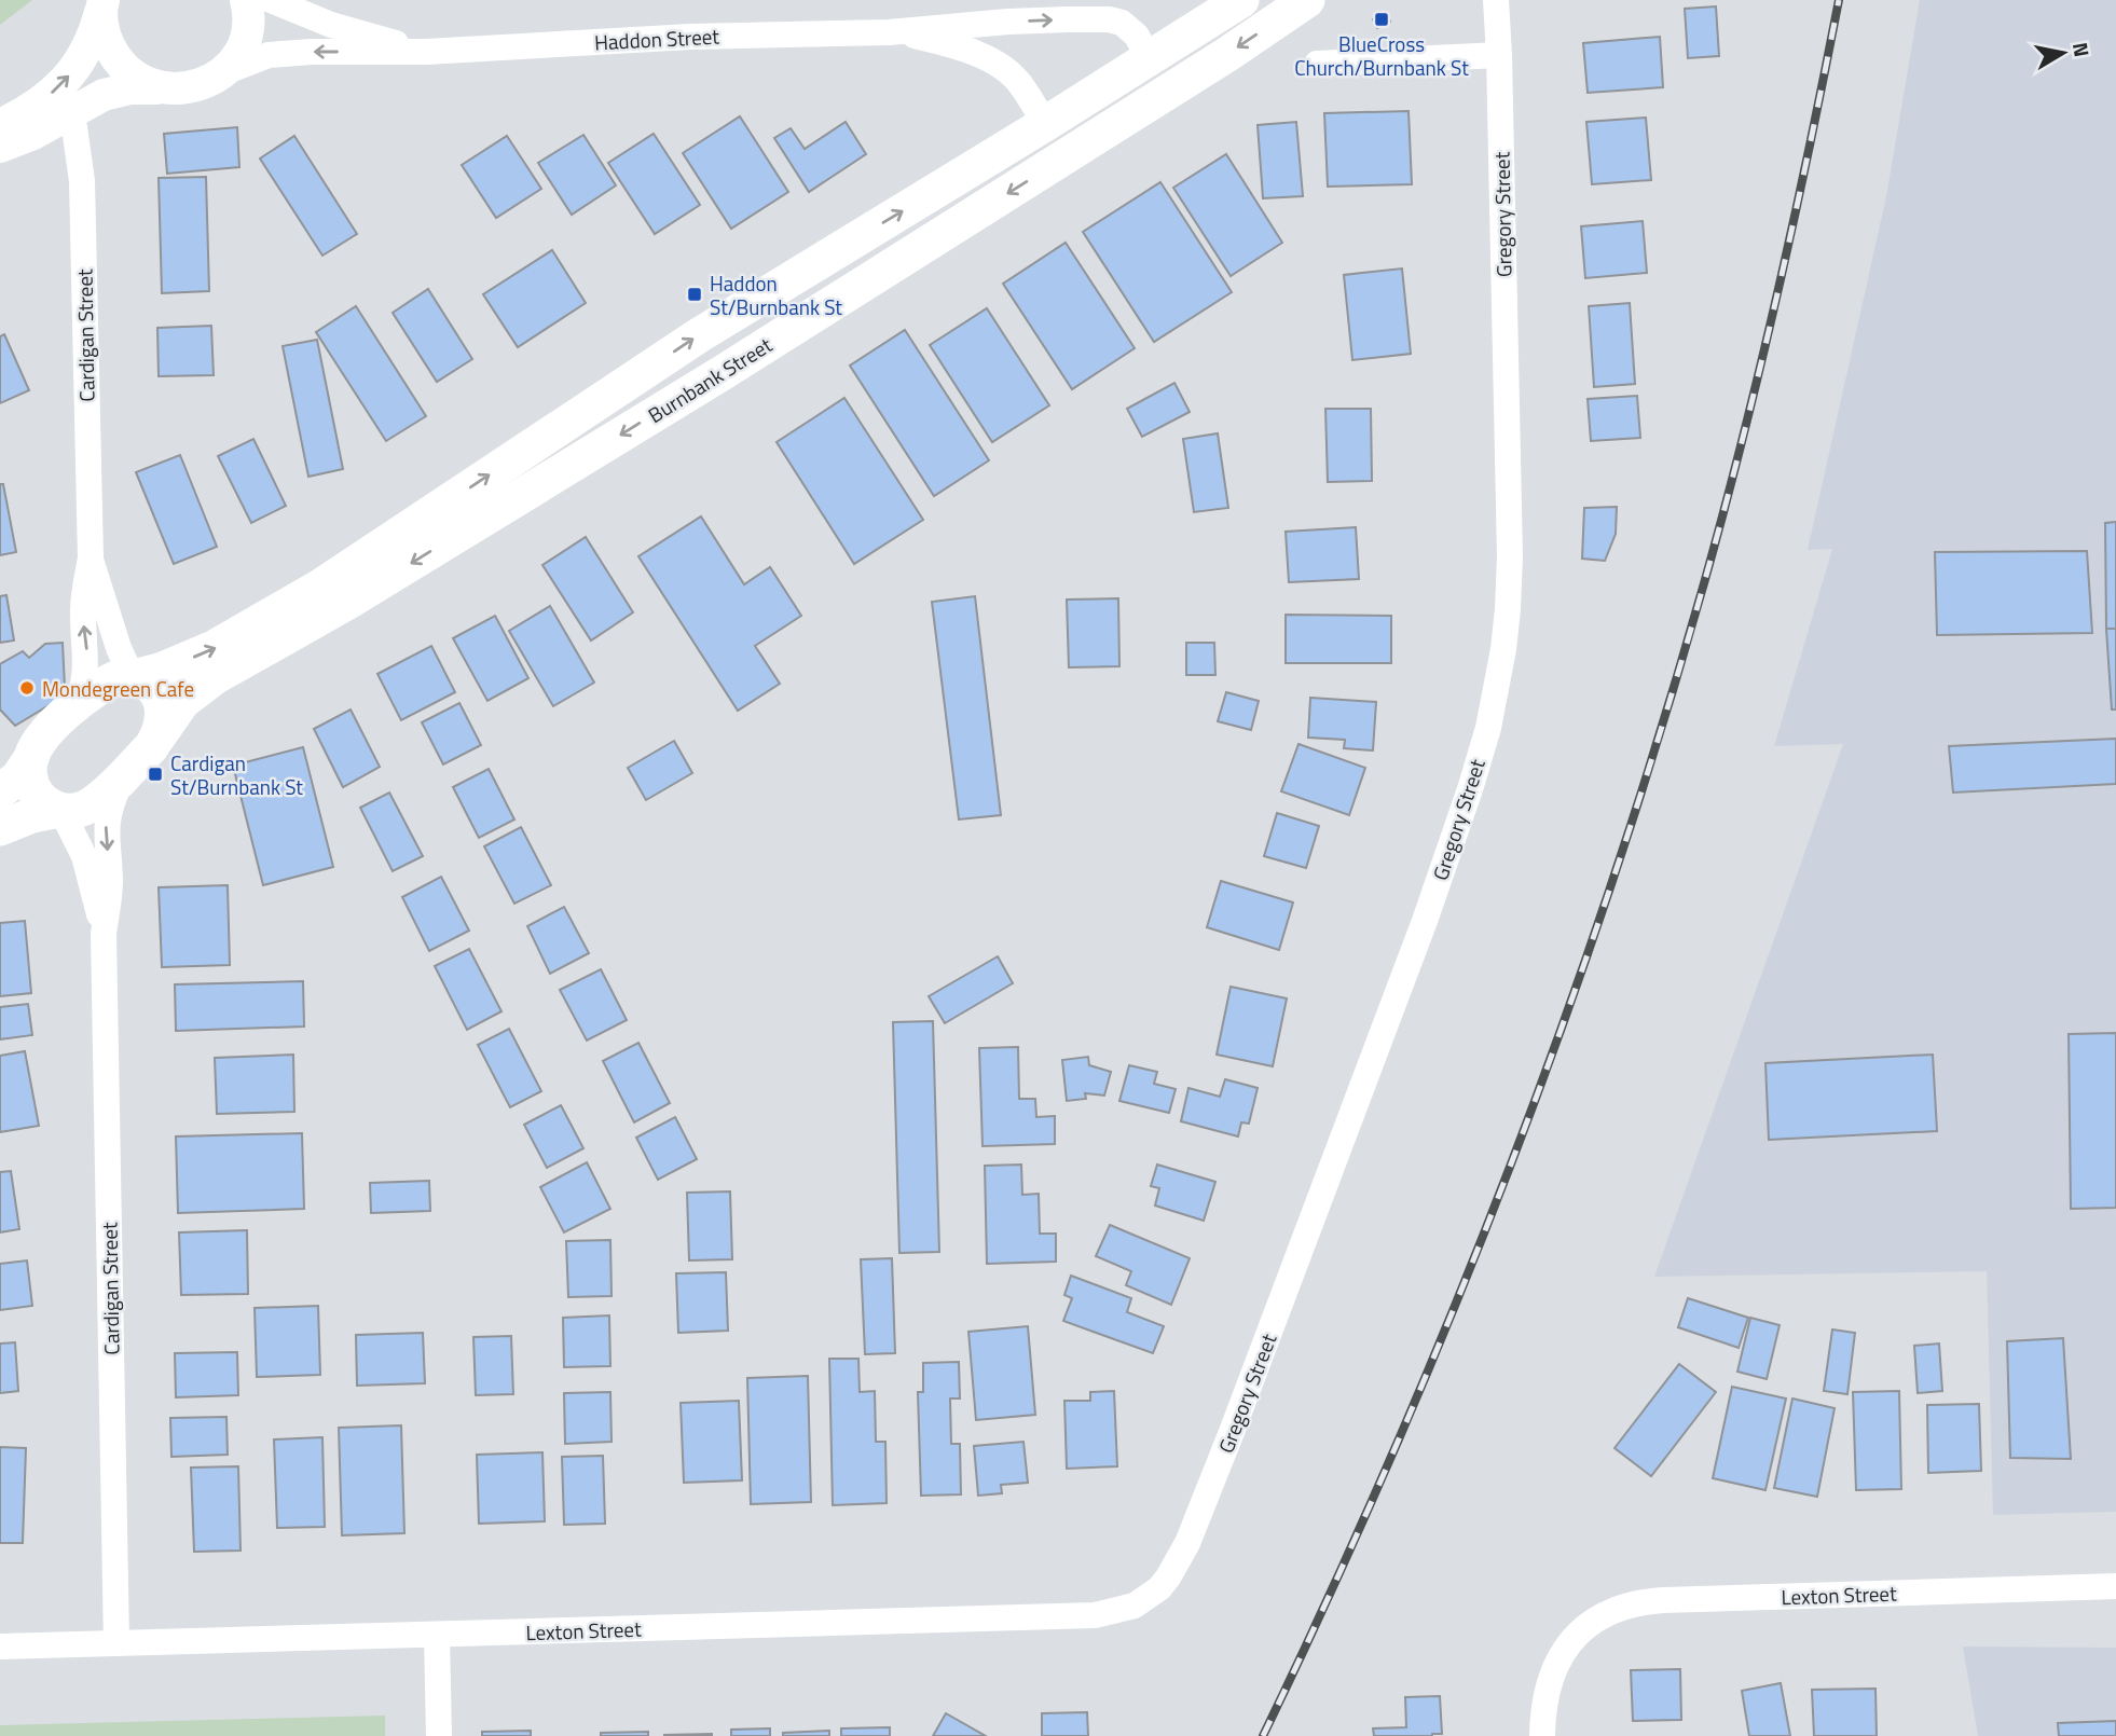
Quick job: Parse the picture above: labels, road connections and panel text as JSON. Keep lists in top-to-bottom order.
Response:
{
  "streets": {
    "main road": ["Burnbank Street"],
    "street": [
      "Haddon Street",
      "Gregory Street",
      "Cardigan Street",
      "Lexton Street"
    ]
  },
  "crossings": [
    ["Haddon Street", "Burnbank Street"],
    ["Gregory Street", "Lexton Street"],
    ["Cardigan Street", "Burnbank Street"],
    ["Cardigan Street", "Lexton Street"]
  ],
  "places": {
    "transit": ["BlueCross Church/Burnbank St", "Haddon St/Burnbank St", "Cardigan St/Burnbank St"],
    "other": ["Mondegreen Cafe"]
  },
  "north": "right"
}
